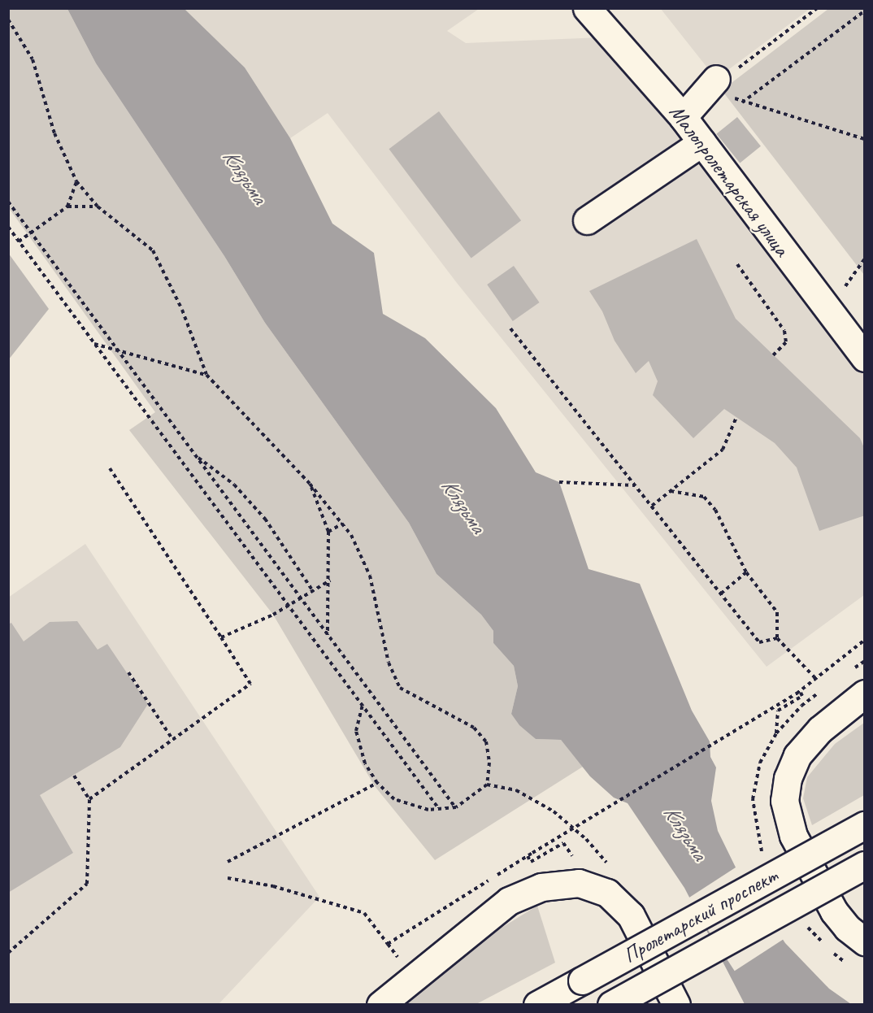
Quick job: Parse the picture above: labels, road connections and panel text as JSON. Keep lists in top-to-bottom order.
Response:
{
  "streets": {
    "main road": ["Малопролетарская улица", "Пролетарский проспект"]
  },
  "water": ["Клязьма"]
}
